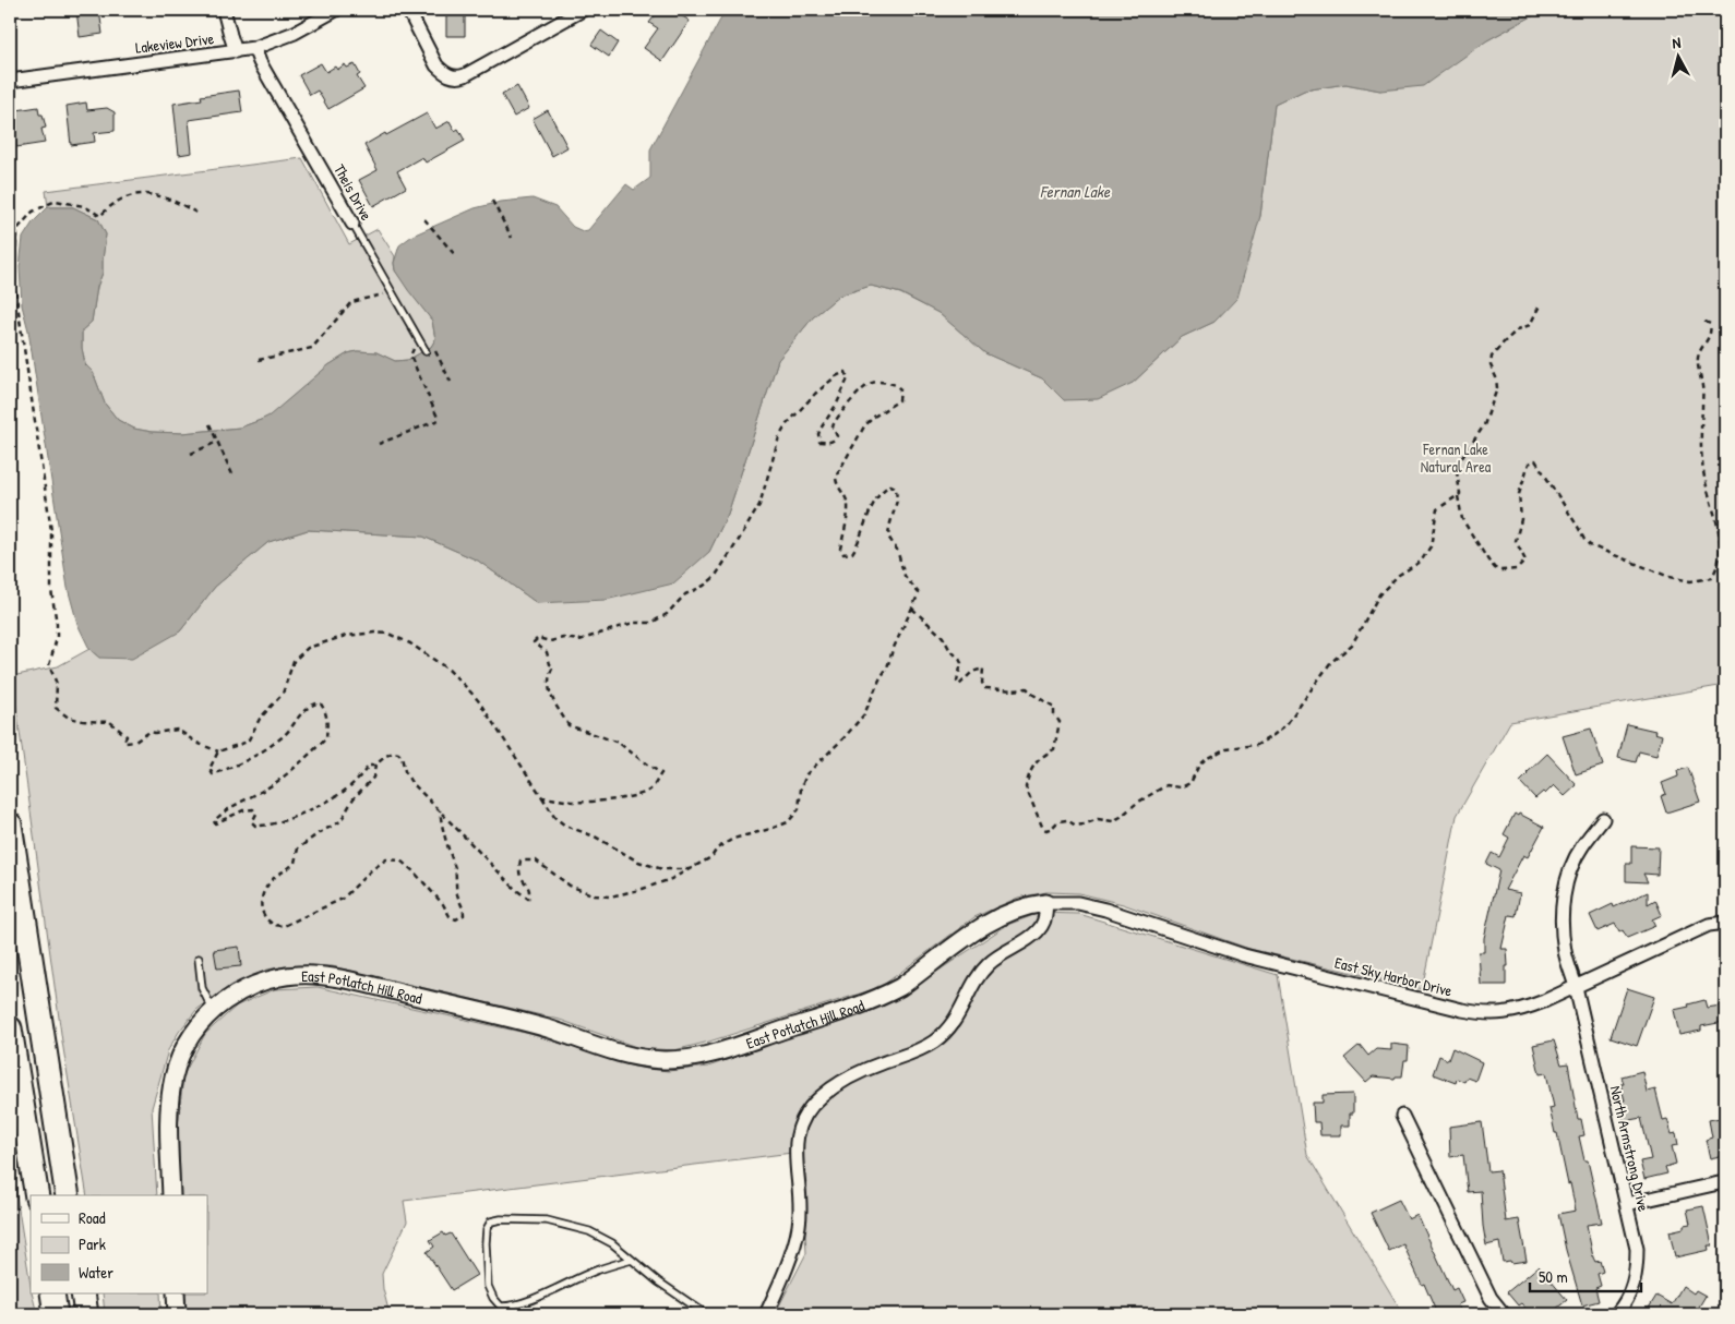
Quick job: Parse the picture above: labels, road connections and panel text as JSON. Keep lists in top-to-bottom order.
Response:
{
  "streets": {
    "street": [
      "Lakeview Drive",
      "Theis Drive",
      "East Sky Harbor Drive",
      "East Potlatch Hill Road",
      "North Armstrong Drive"
    ]
  },
  "crossings": [
    ["Lakeview Drive", "Theis Drive"],
    ["East Sky Harbor Drive", "East Potlatch Hill Road"],
    ["East Sky Harbor Drive", "North Armstrong Drive"]
  ],
  "water": ["Fernan Lake"],
  "parks": ["Fernan Lake Natural Area"],
  "legend": ["Road", "Park", "Water"],
  "scale_bar": "50 m",
  "north": "top"
}
